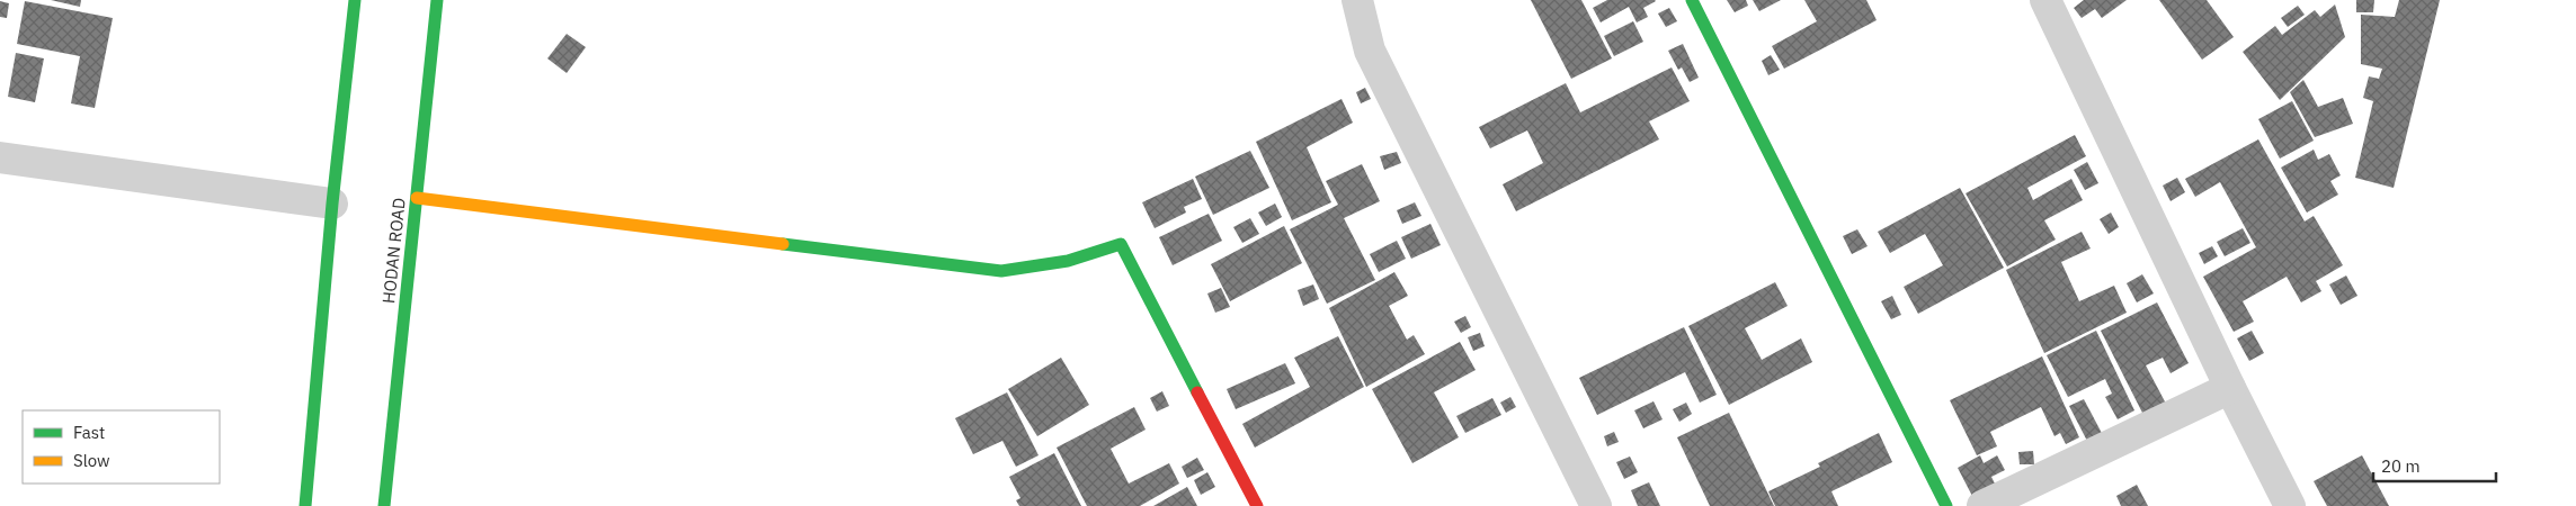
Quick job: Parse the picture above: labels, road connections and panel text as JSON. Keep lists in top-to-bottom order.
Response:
{
  "streets": {
    "street": ["HODAN ROAD"]
  },
  "legend": ["Fast", "Slow"],
  "scale_bar": "20 m"
}
